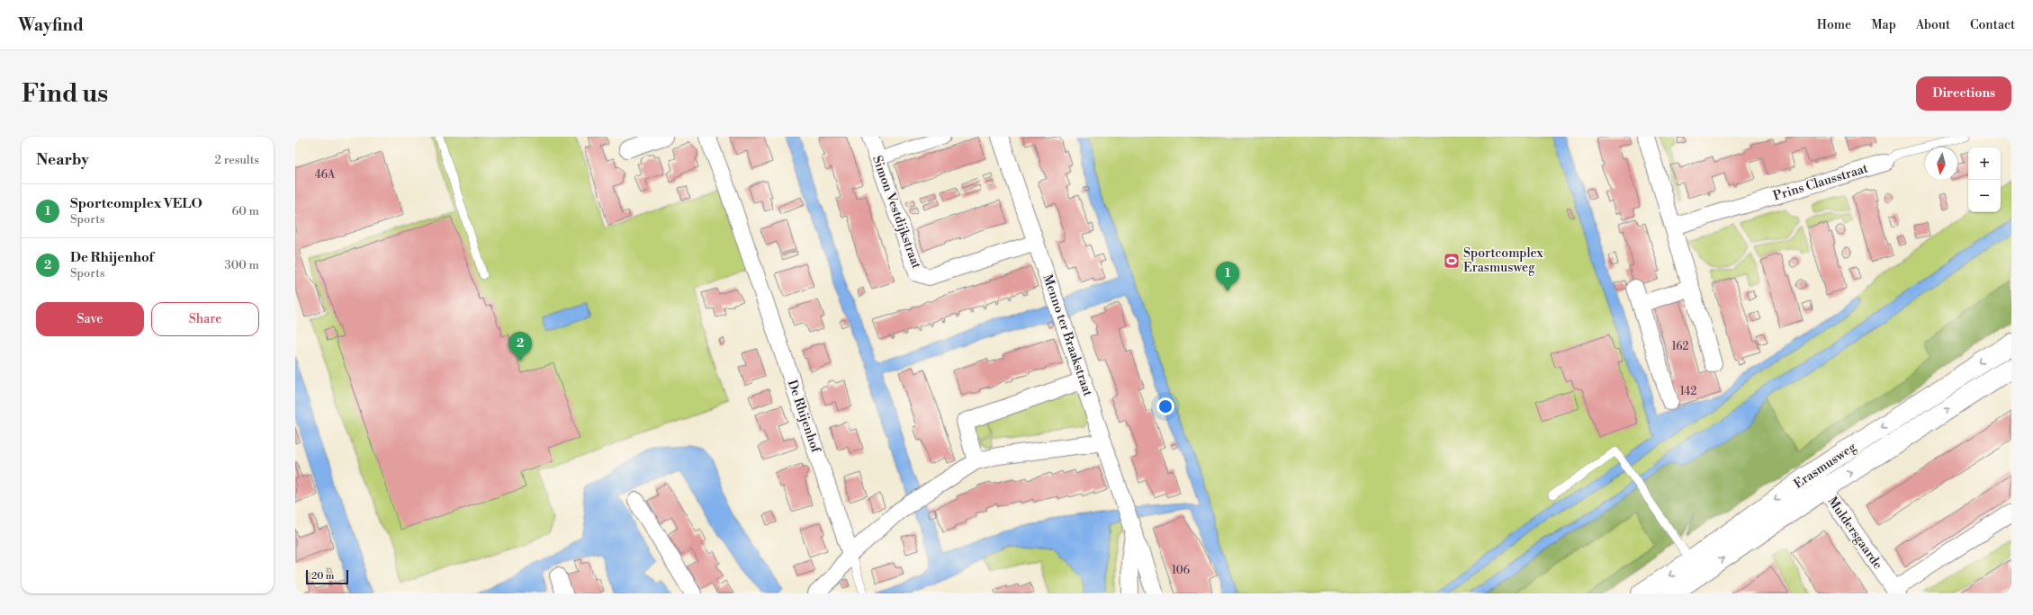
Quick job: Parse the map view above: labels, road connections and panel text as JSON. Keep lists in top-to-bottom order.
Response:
{
  "streets": {
    "main road": ["Erasmusweg"],
    "street": [
      "Prins Clausstraat",
      "Simon Vestdijkstraat",
      "Menno ter Braakstraat",
      "De Rhijenhof",
      "Muldersgaarde"
    ]
  },
  "crossings": [
    ["Simon Vestdijkstraat", "Menno ter Braakstraat"],
    ["Erasmusweg", "Muldersgaarde"]
  ],
  "places": {
    "sports": ["Sportcomplex Erasmusweg"]
  },
  "house_numbers": [
    "46A",
    "162",
    "142",
    "106"
  ],
  "scale_bar": "20 m",
  "north": "bottom",
  "page": {
    "header": "Wayfind",
    "nav": [
      "Home",
      "Map",
      "About",
      "Contact"
    ],
    "buttons": [
      "Directions",
      ["Save", "Share"]
    ],
    "title": "Find us",
    "heading": ["Nearby", "2 results"],
    "map_buttons": ["+", "−"],
    "list": [
      {
        "mark": "1",
        "name": "Sportcomplex VELO",
        "note": "Sports",
        "value": "60 m"
      },
      {
        "mark": "2",
        "name": "De Rhijenhof",
        "note": "Sports",
        "value": "300 m"
      }
    ],
    "pins": ["1", "2"],
    "scale": "20 m"
  }
}
